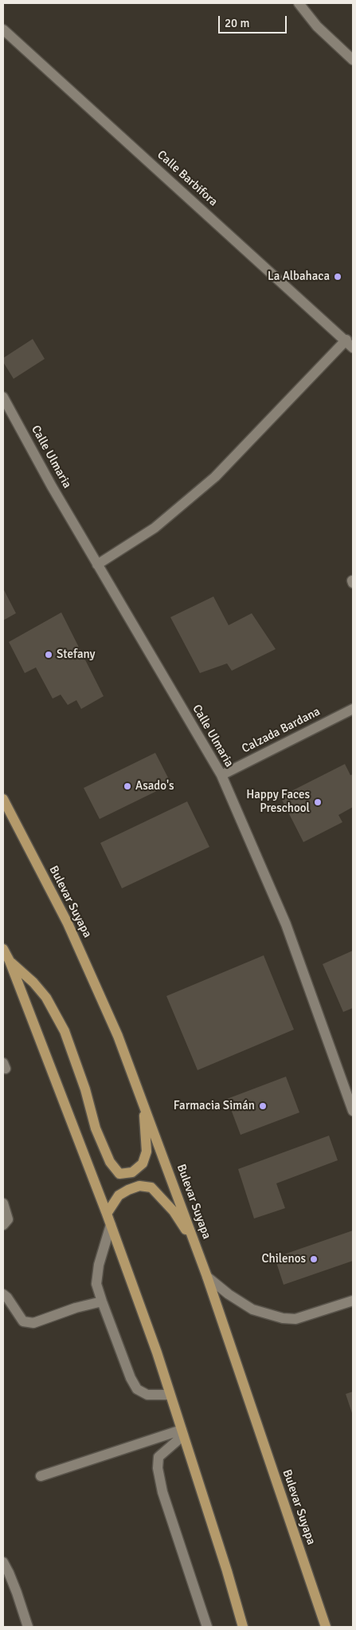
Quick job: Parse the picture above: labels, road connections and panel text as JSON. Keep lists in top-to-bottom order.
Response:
{
  "streets": {
    "main road": ["Bulevar Suyapa"],
    "street": ["Calle Barbifora", "Calle Ulmaria", "Calzada Bardana"]
  },
  "crossings": [
    ["Calle Ulmaria", "Calzada Bardana"]
  ],
  "places": [
    "La Albahaca",
    "Stefany",
    "Asado's",
    "Happy Faces Preschool",
    "Farmacia Simán",
    "Chilenos"
  ],
  "scale_bar": "20 m"
}
